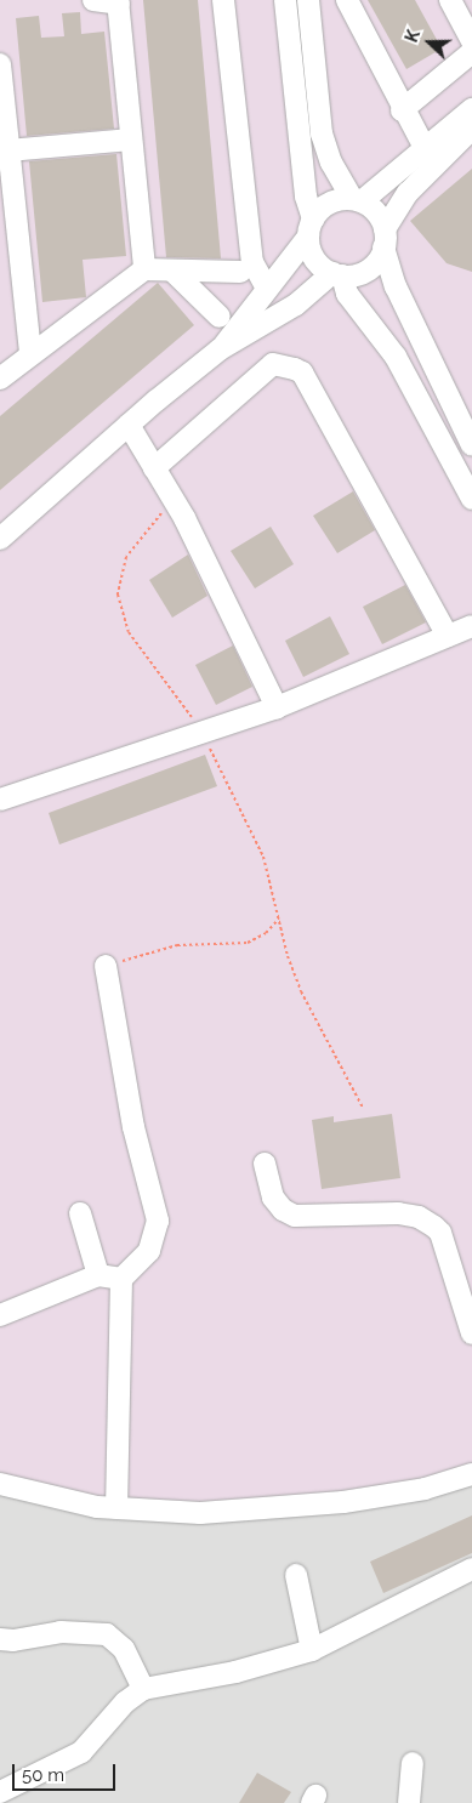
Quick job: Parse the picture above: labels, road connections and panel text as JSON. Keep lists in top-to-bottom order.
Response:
{
  "scale_bar": "50 m",
  "north": "left"
}
